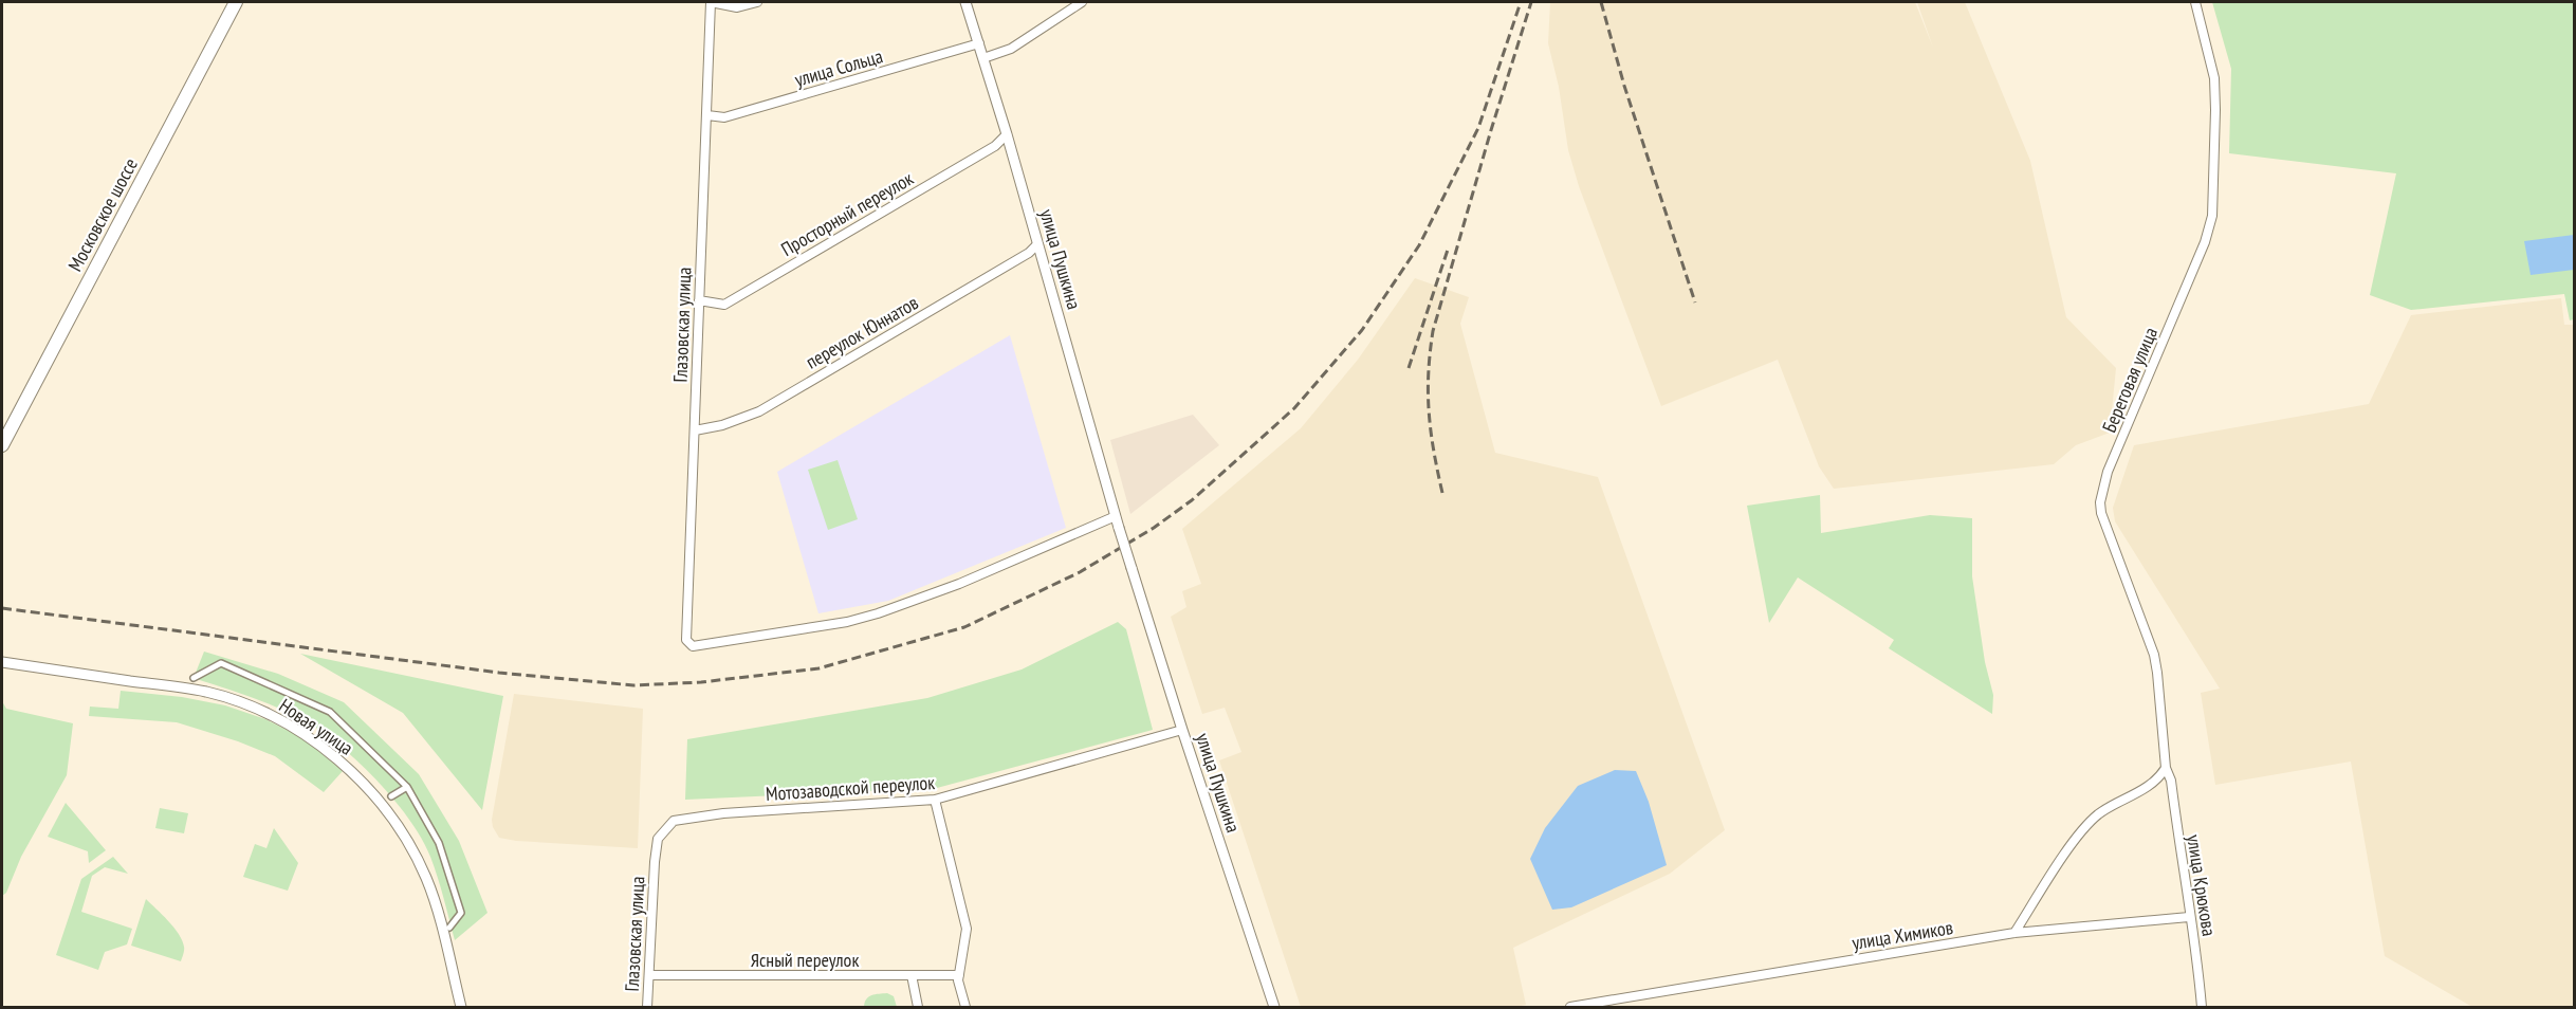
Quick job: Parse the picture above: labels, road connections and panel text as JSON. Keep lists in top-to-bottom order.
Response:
{
  "streets": {
    "main road": ["Московское шоссе"],
    "street": [
      "улица Сольца",
      "Просторный переулок",
      "улица Пушкина",
      "Глазовская улица",
      "переулок Юннатов",
      "Береговая улица",
      "Новая улица",
      "Мотозаводской переулок",
      "улица Крюкова",
      "улица Химиков",
      "Ясный переулок"
    ]
  },
  "crossings": [
    ["улица Сольца", "улица Пушкина"],
    ["улица Сольца", "Глазовская улица"],
    ["Просторный переулок", "улица Пушкина"],
    ["Просторный переулок", "Глазовская улица"],
    ["улица Пушкина", "Глазовская улица"],
    ["улица Пушкина", "переулок Юннатов"],
    ["улица Пушкина", "Мотозаводской переулок"],
    ["Глазовская улица", "переулок Юннатов"],
    ["Глазовская улица", "Мотозаводской переулок"],
    ["Глазовская улица", "Ясный переулок"],
    ["Береговая улица", "улица Крюкова"],
    ["улица Крюкова", "улица Химиков"]
  ]
}
